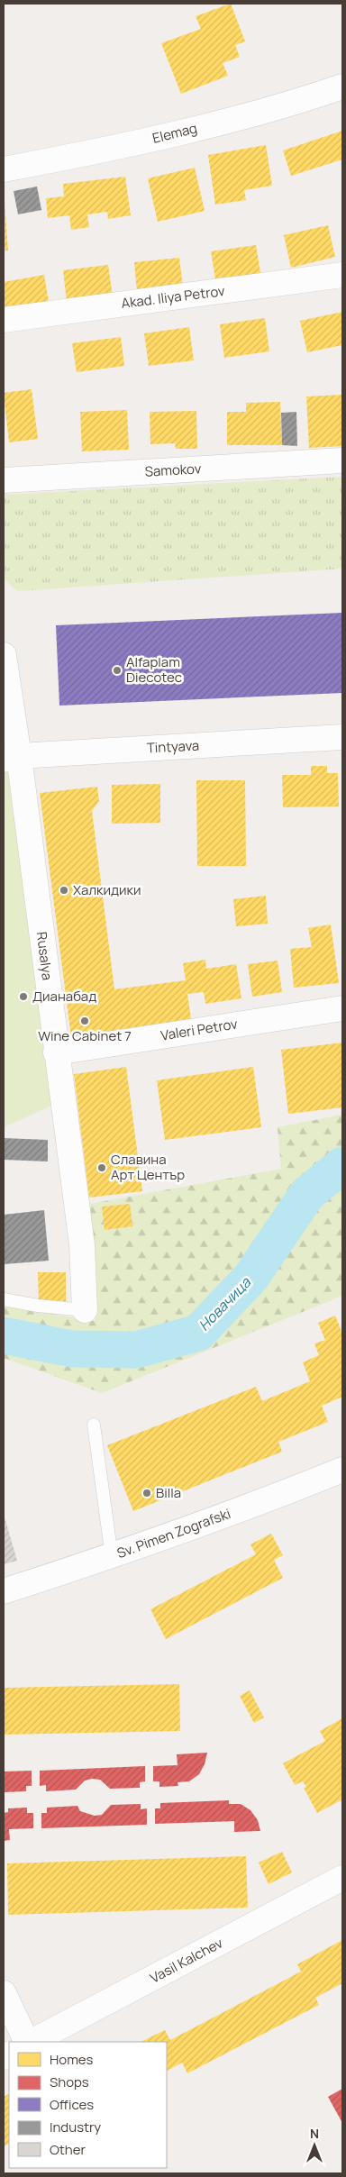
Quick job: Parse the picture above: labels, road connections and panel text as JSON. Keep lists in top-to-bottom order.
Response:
{
  "streets": {
    "street": [
      "Elemag",
      "Akad. Iliya Petrov",
      "Samokov",
      "Tintyava",
      "Rusalya",
      "Valeri Petrov",
      "Sv. Pimen Zografski",
      "Vasil Kalchev"
    ]
  },
  "crossings": [
    ["Tintyava", "Rusalya"],
    ["Rusalya", "Valeri Petrov"]
  ],
  "water": ["Новачица"],
  "places": [
    "Alfaplam Diecotec",
    "Халкидики",
    "Дианабад",
    "Wine Cabinet 7",
    "Славина Арт Център",
    "Billa"
  ],
  "legend": [
    "Homes",
    "Shops",
    "Offices",
    "Industry",
    "Other"
  ],
  "north": "top"
}
